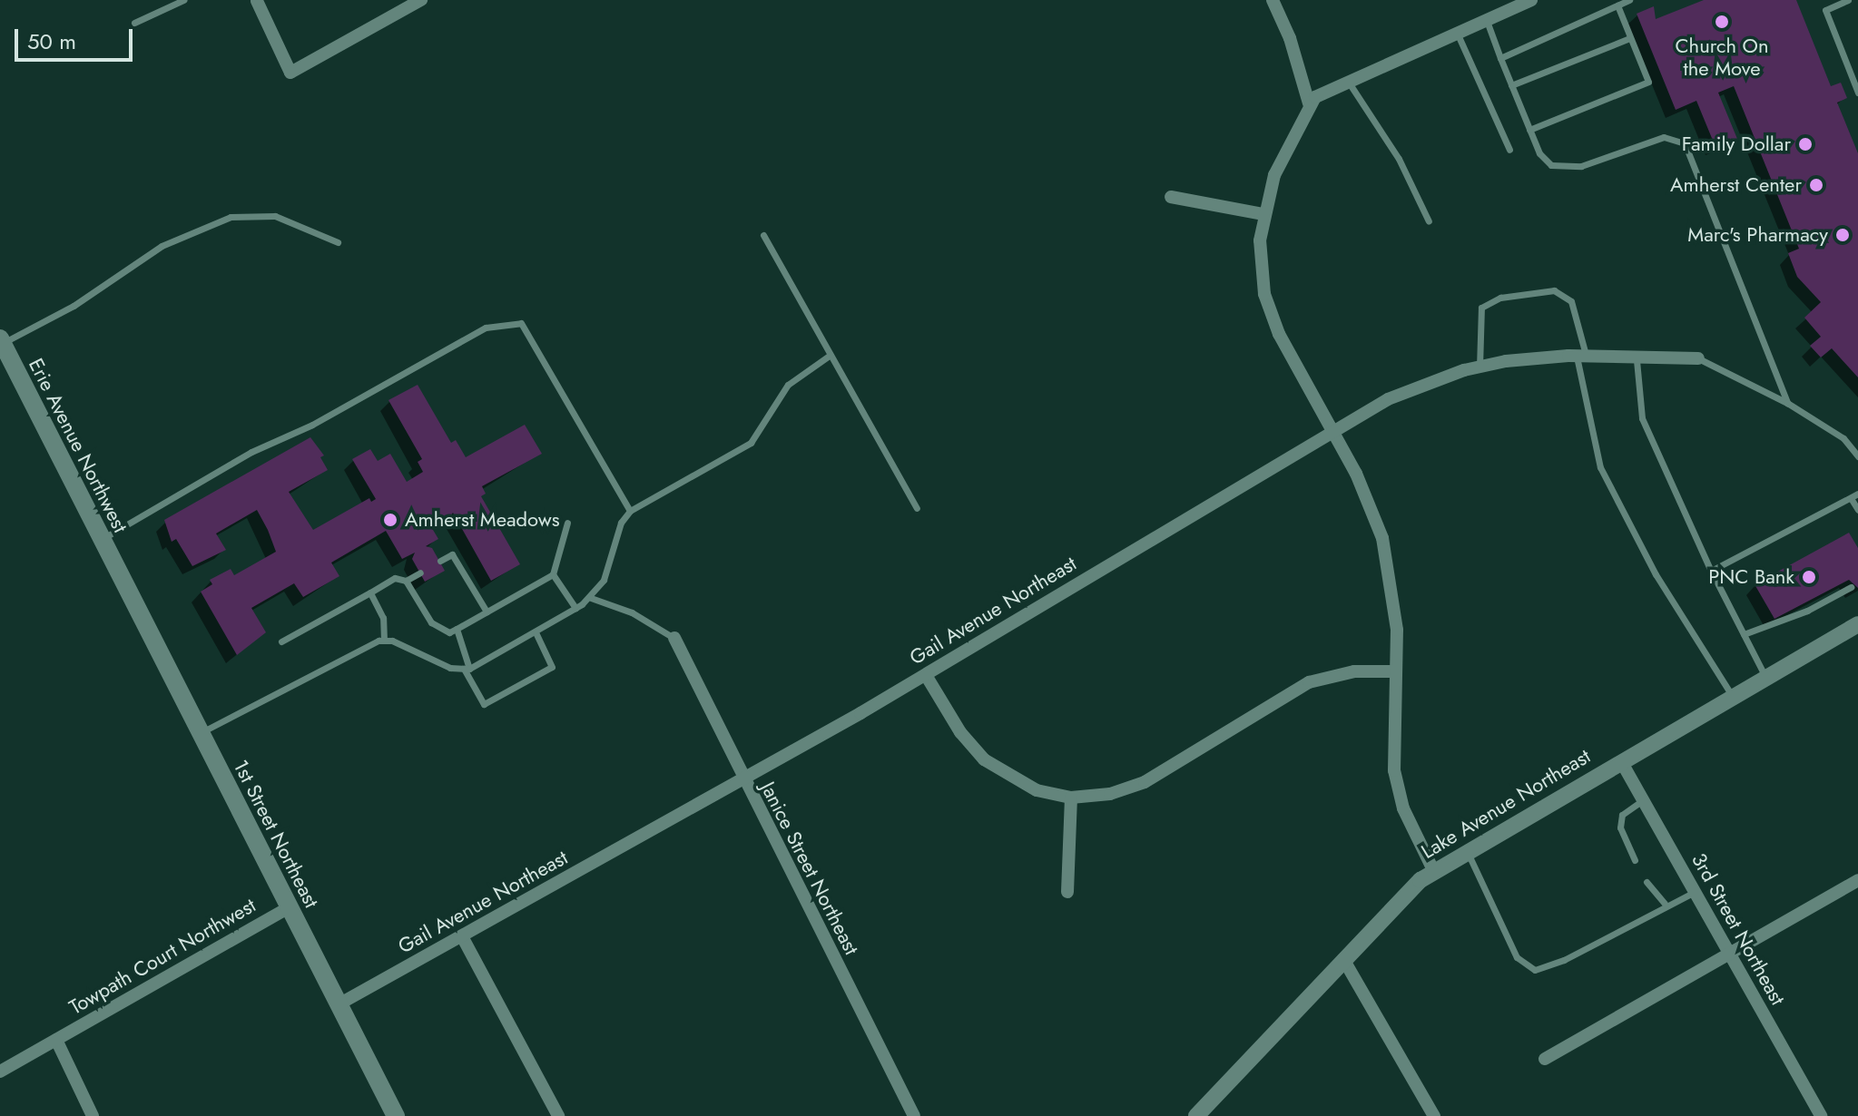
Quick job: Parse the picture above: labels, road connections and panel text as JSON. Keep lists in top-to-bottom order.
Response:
{
  "streets": {
    "main road": ["Erie Avenue Northwest", "1st Street Northeast"],
    "street": [
      "Gail Avenue Northeast",
      "Lake Avenue Northeast",
      "Janice Street Northeast",
      "3rd Street Northeast",
      "Towpath Court Northwest"
    ]
  },
  "crossings": [
    ["Erie Avenue Northwest", "1st Street Northeast"],
    ["Gail Avenue Northeast", "1st Street Northeast"],
    ["Gail Avenue Northeast", "Janice Street Northeast"],
    ["Lake Avenue Northeast", "3rd Street Northeast"],
    ["1st Street Northeast", "Towpath Court Northwest"]
  ],
  "places": [
    "Church On the Move",
    "Family Dollar",
    "Amherst Center",
    "Marc's Pharmacy",
    "Amherst Meadows",
    "PNC Bank"
  ],
  "scale_bar": "50 m"
}
